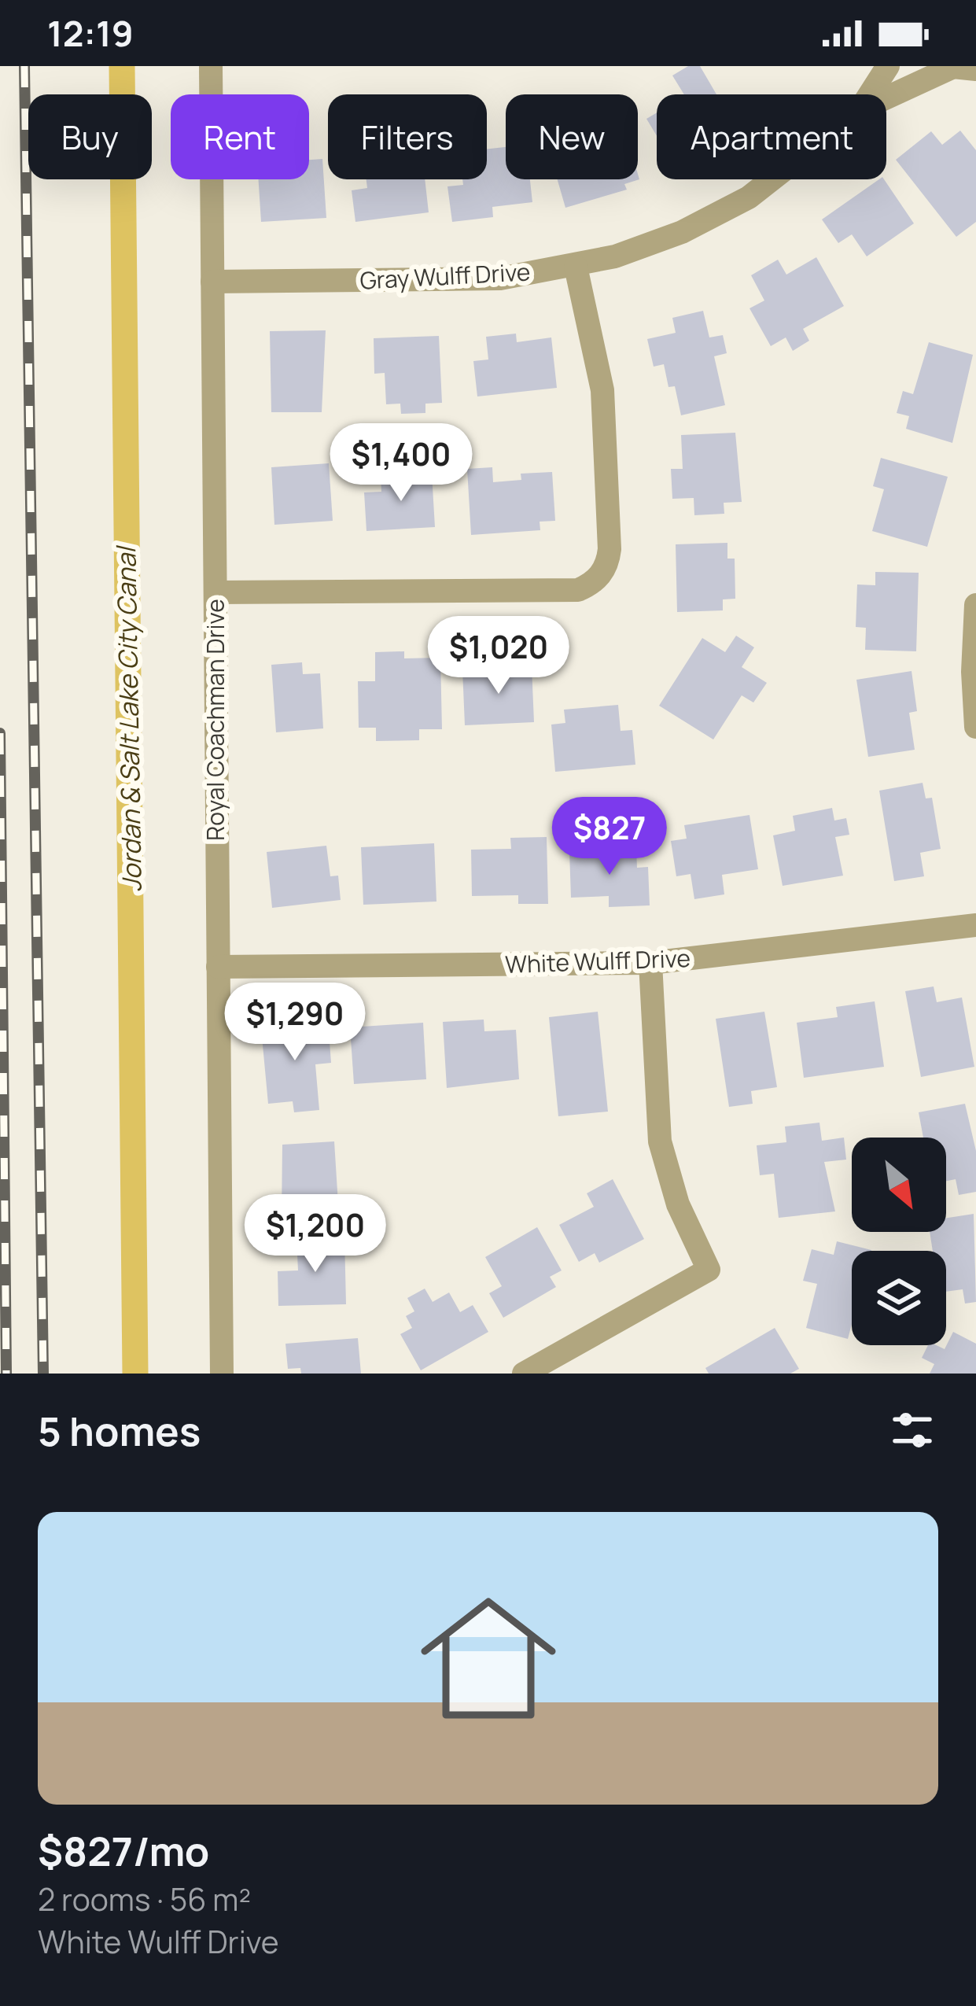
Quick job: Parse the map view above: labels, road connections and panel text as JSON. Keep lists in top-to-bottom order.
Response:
{
  "streets": {
    "street": ["Gray Wulff Drive", "Royal Coachman Drive", "White Wulff Drive"]
  },
  "crossings": [
    ["Gray Wulff Drive", "Royal Coachman Drive"],
    ["Royal Coachman Drive", "White Wulff Drive"]
  ],
  "water": ["Jordan & Salt Lake City Canal"],
  "north": "bottom right",
  "page": {
    "status": "12:19",
    "chip": [
      "Buy",
      "Rent",
      "Filters",
      "New",
      "Apartment"
    ],
    "price": [
      "$1,400",
      "$1,020",
      "$827",
      "$1,290",
      "$1,200"
    ],
    "heading": "5 homes",
    "list": [
      {
        "name": "$827/mo",
        "note": "2 rooms · 56 m² · White Wulff Drive"
      }
    ]
  }
}
